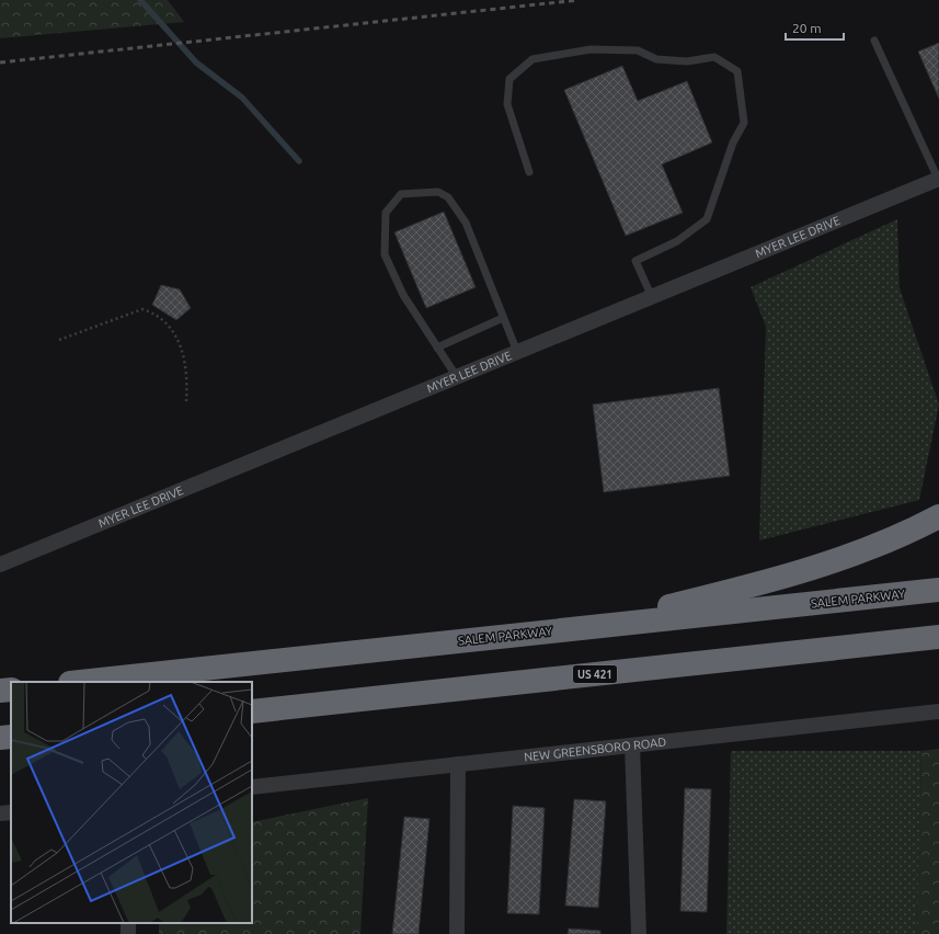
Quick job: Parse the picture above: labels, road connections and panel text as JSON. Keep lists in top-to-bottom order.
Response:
{
  "streets": {
    "highway": ["SALEM PARKWAY", "US 421"],
    "street": ["MYER LEE DRIVE", "NEW GREENSBORO ROAD"]
  },
  "scale_bar": "20 m"
}
